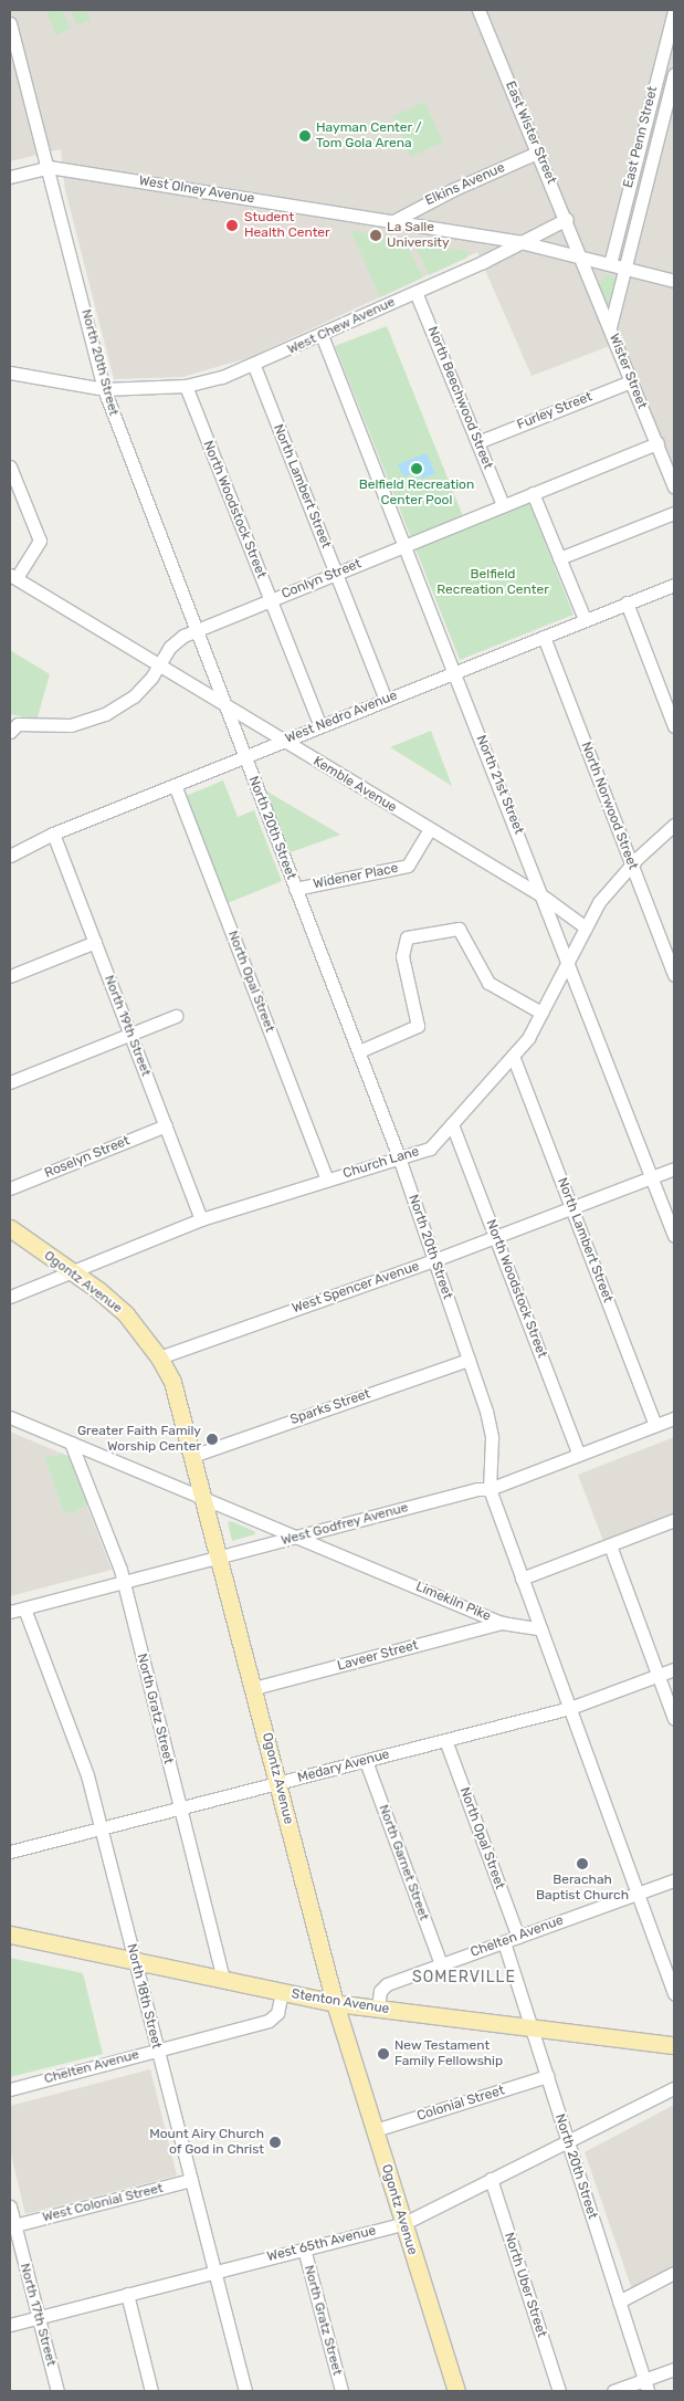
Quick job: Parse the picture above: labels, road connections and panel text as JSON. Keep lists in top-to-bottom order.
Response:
{
  "streets": {
    "main road": ["Ogontz Avenue", "Stenton Avenue"],
    "street": [
      "East Wister Street",
      "East Penn Street",
      "Elkins Avenue",
      "West Olney Avenue",
      "West Chew Avenue",
      "North 20th Street",
      "Wister Street",
      "North Beechwood Street",
      "Furley Street",
      "North Lambert Street",
      "North Woodstock Street",
      "Conlyn Street",
      "West Nedro Avenue",
      "Kemble Avenue",
      "North 21st Street",
      "North Norwood Street",
      "Widener Place",
      "North Opal Street",
      "North 19th Street",
      "Roselyn Street",
      "Church Lane",
      "West Spencer Avenue",
      "Sparks Street",
      "West Godfrey Avenue",
      "Limekiln Pike",
      "Laveer Street",
      "North Gratz Street",
      "Medary Avenue",
      "North Garnet Street",
      "Chelten Avenue",
      "North 18th Street",
      "Colonial Street",
      "West Colonial Street",
      "West 65th Avenue",
      "North Uber Street",
      "North 17th Street"
    ]
  },
  "crossings": [
    ["East Wister Street", "Elkins Avenue"],
    ["East Wister Street", "West Olney Avenue"],
    ["East Wister Street", "West Chew Avenue"],
    ["East Wister Street", "Wister Street"],
    ["East Penn Street", "West Olney Avenue"],
    ["East Penn Street", "Wister Street"],
    ["Elkins Avenue", "West Olney Avenue"],
    ["West Olney Avenue", "West Chew Avenue"],
    ["West Olney Avenue", "North 20th Street"],
    ["West Olney Avenue", "Wister Street"],
    ["West Chew Avenue", "North 20th Street"],
    ["West Chew Avenue", "North Beechwood Street"],
    ["West Chew Avenue", "North Lambert Street"],
    ["West Chew Avenue", "North Woodstock Street"],
    ["West Chew Avenue", "North 21st Street"],
    ["North 20th Street", "Conlyn Street"],
    ["North 20th Street", "West Nedro Avenue"],
    ["North 20th Street", "Kemble Avenue"],
    ["North 20th Street", "Widener Place"],
    ["North 20th Street", "Church Lane"],
    ["North 20th Street", "West Spencer Avenue"],
    ["North 20th Street", "Sparks Street"],
    ["North 20th Street", "West Godfrey Avenue"],
    ["North 20th Street", "Limekiln Pike"],
    ["North 20th Street", "Chelten Avenue"],
    ["North 20th Street", "Stenton Avenue"],
    ["North 20th Street", "Colonial Street"],
    ["North 20th Street", "West 65th Avenue"],
    ["Wister Street", "Furley Street"],
    ["Wister Street", "Conlyn Street"],
    ["North Beechwood Street", "Furley Street"],
    ["North Beechwood Street", "Conlyn Street"],
    ["North Lambert Street", "Conlyn Street"],
    ["North Lambert Street", "West Nedro Avenue"],
    ["North Lambert Street", "Church Lane"],
    ["North Lambert Street", "West Spencer Avenue"],
    ["North Lambert Street", "West Godfrey Avenue"],
    ["North Woodstock Street", "Conlyn Street"],
    ["North Woodstock Street", "West Nedro Avenue"],
    ["North Woodstock Street", "Church Lane"],
    ["North Woodstock Street", "West Spencer Avenue"],
    ["North Woodstock Street", "West Godfrey Avenue"],
    ["Conlyn Street", "Kemble Avenue"],
    ["Conlyn Street", "North 21st Street"],
    ["West Nedro Avenue", "Kemble Avenue"],
    ["West Nedro Avenue", "North 21st Street"],
    ["West Nedro Avenue", "North Norwood Street"],
    ["West Nedro Avenue", "North Opal Street"],
    ["West Nedro Avenue", "North 19th Street"],
    ["Kemble Avenue", "North 21st Street"],
    ["Kemble Avenue", "Widener Place"],
    ["Kemble Avenue", "Church Lane"],
    ["North 21st Street", "Church Lane"],
    ["North 21st Street", "West Spencer Avenue"],
    ["North Norwood Street", "Church Lane"],
    ["North Opal Street", "Church Lane"],
    ["North Opal Street", "Medary Avenue"],
    ["North Opal Street", "Chelten Avenue"],
    ["North 19th Street", "Roselyn Street"],
    ["North 19th Street", "Church Lane"],
    ["Church Lane", "Ogontz Avenue"],
    ["Ogontz Avenue", "West Spencer Avenue"],
    ["Ogontz Avenue", "Sparks Street"],
    ["Ogontz Avenue", "West Godfrey Avenue"],
    ["Ogontz Avenue", "Limekiln Pike"],
    ["Ogontz Avenue", "Laveer Street"],
    ["Ogontz Avenue", "Medary Avenue"],
    ["Ogontz Avenue", "Stenton Avenue"],
    ["Ogontz Avenue", "Colonial Street"],
    ["Ogontz Avenue", "West 65th Avenue"],
    ["West Godfrey Avenue", "Limekiln Pike"],
    ["West Godfrey Avenue", "North Gratz Street"],
    ["West Godfrey Avenue", "North 18th Street"],
    ["Limekiln Pike", "Laveer Street"],
    ["Limekiln Pike", "North Gratz Street"],
    ["North Gratz Street", "Medary Avenue"],
    ["North Gratz Street", "Stenton Avenue"],
    ["North Gratz Street", "West 65th Avenue"],
    ["Medary Avenue", "North Garnet Street"],
    ["Medary Avenue", "North 18th Street"],
    ["North Garnet Street", "Chelten Avenue"],
    ["Chelten Avenue", "North 18th Street"],
    ["Chelten Avenue", "Stenton Avenue"],
    ["North 18th Street", "Stenton Avenue"],
    ["North 18th Street", "West Colonial Street"],
    ["North 18th Street", "West 65th Avenue"],
    ["West Colonial Street", "North 17th Street"],
    ["West 65th Avenue", "North Uber Street"],
    ["West 65th Avenue", "North 17th Street"]
  ],
  "districts": ["SOMERVILLE"],
  "parks": ["Belfield Recreation Center"],
  "places": [
    "Hayman Center / Tom Gola Arena",
    "Student Health Center",
    "La Salle University",
    "Belfield Recreation Center Pool",
    "Greater Faith Family Worship Center",
    "Berachah Baptist Church",
    "New Testament Family Fellowship",
    "Mount Airy Church of God in Christ"
  ]
}
